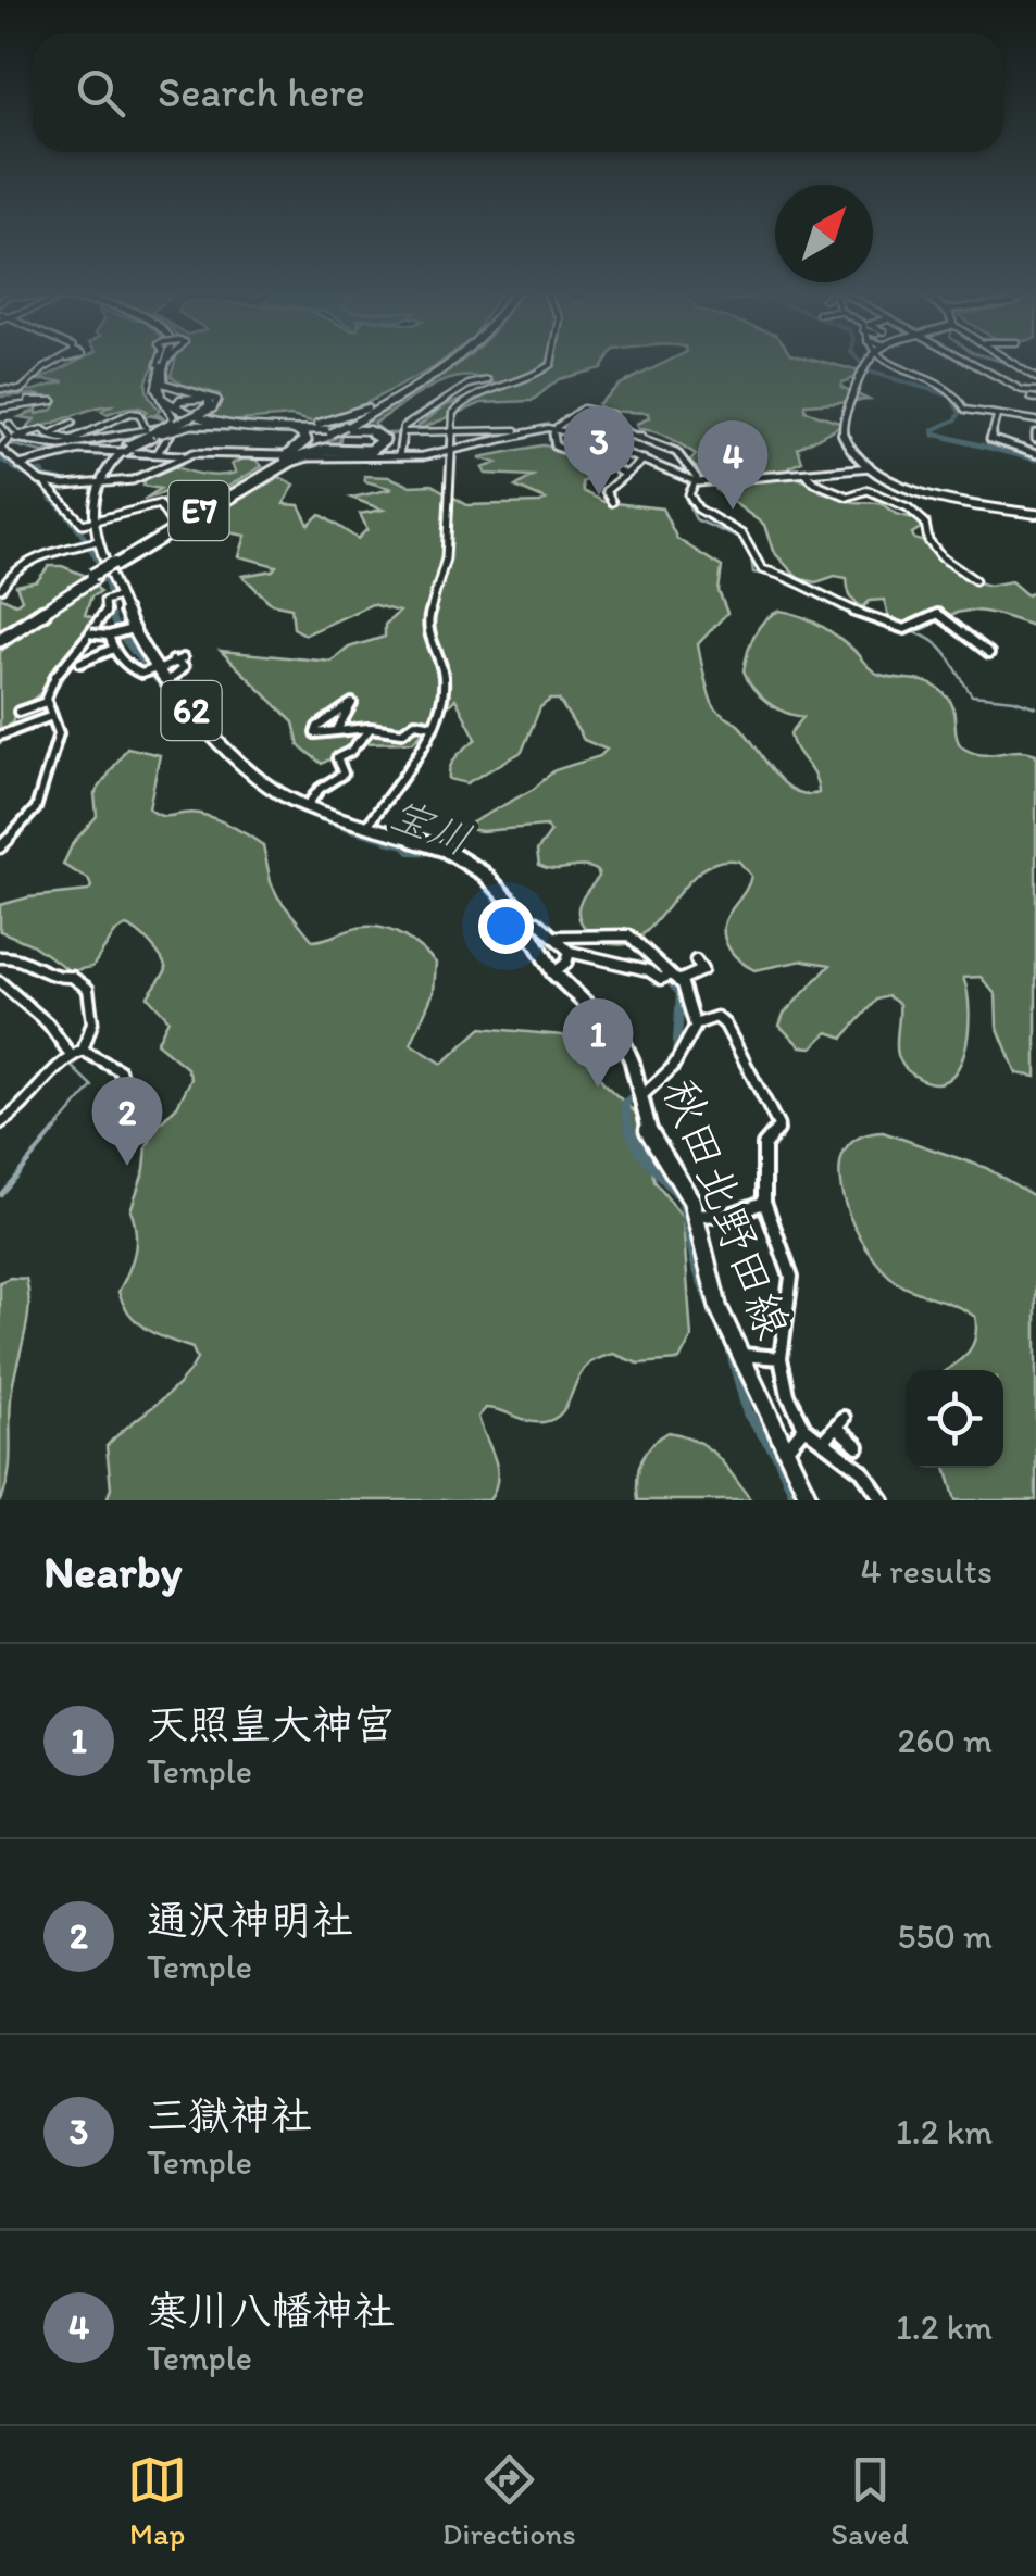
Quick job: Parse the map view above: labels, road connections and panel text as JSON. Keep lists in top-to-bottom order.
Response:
{
  "streets": {
    "highway": ["E7"],
    "main road": ["62", "秋田北野田線"]
  },
  "water": ["宝川"],
  "north": "top right",
  "page": {
    "search": "Search here",
    "pins": [
      "3",
      "4",
      "1",
      "2"
    ],
    "heading": ["Nearby", "4 results"],
    "list": [
      {
        "mark": "1",
        "name": "天照皇大神宮",
        "note": "Temple",
        "value": "260 m"
      },
      {
        "mark": "2",
        "name": "通沢神明社",
        "note": "Temple",
        "value": "550 m"
      },
      {
        "mark": "3",
        "name": "三獄神社",
        "note": "Temple",
        "value": "1.2 km"
      },
      {
        "mark": "4",
        "name": "寒川八幡神社",
        "note": "Temple",
        "value": "1.2 km"
      }
    ],
    "nav": ["Map", "Directions", "Saved"]
  }
}
